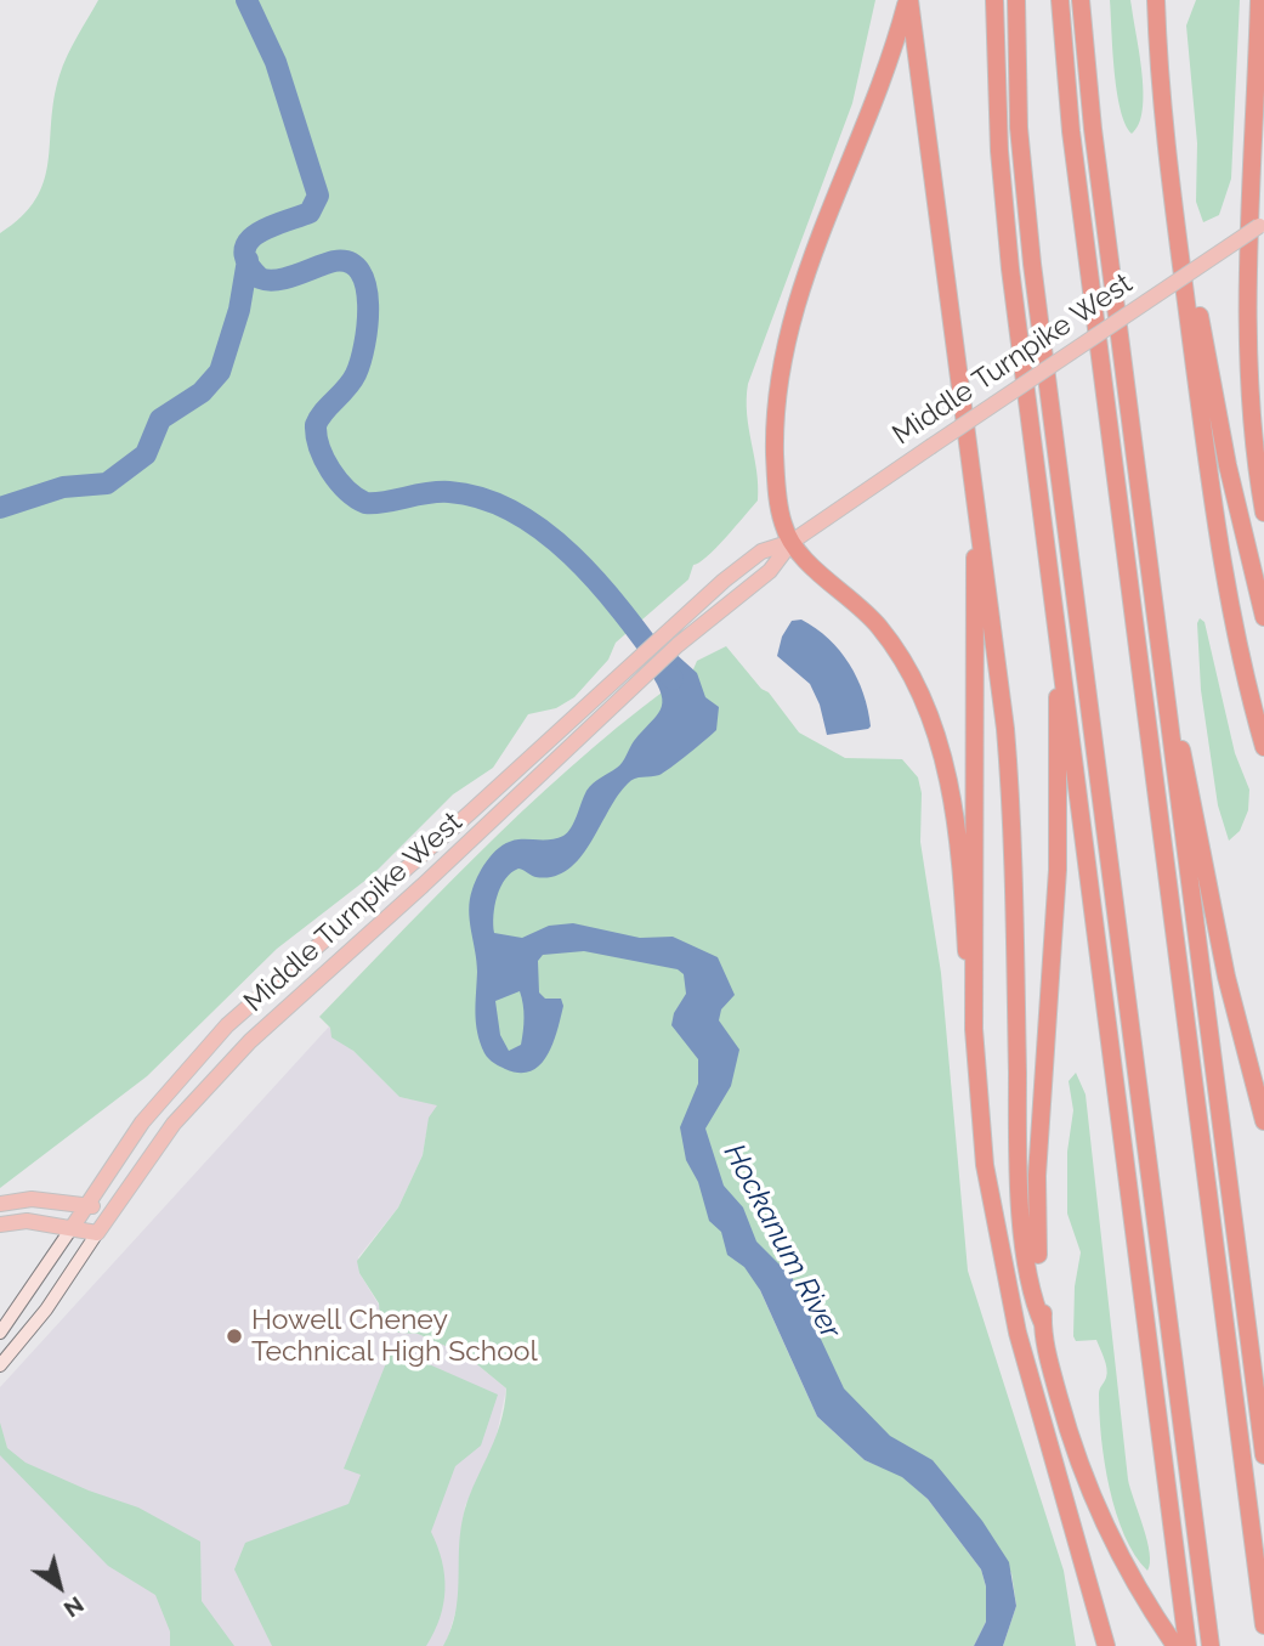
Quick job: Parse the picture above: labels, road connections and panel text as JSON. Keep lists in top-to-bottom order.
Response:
{
  "streets": {
    "main road": ["Middle Turnpike West"]
  },
  "water": ["Hockanum River"],
  "places": ["Howell Cheney Technical High School"],
  "north": "bottom right"
}
